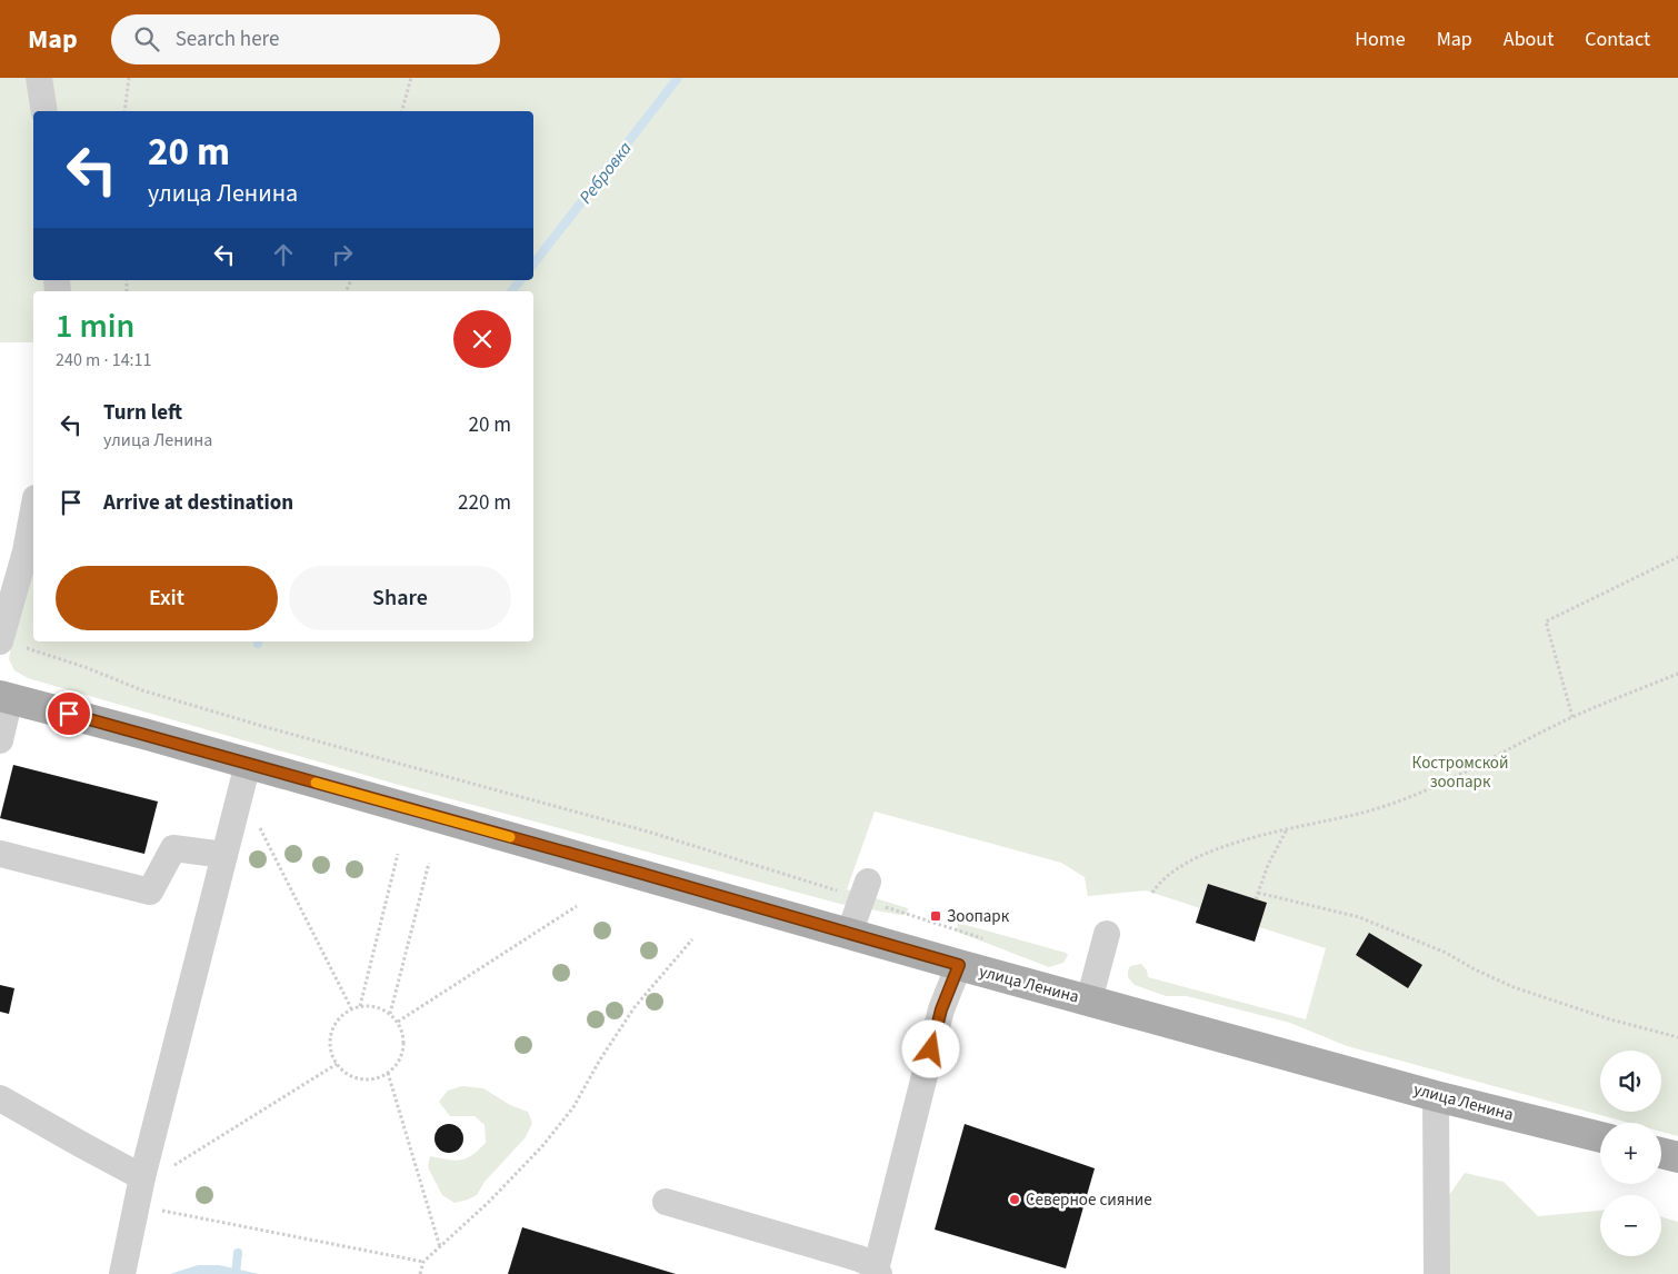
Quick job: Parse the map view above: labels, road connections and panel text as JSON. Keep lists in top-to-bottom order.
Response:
{
  "streets": {
    "main road": ["улица Ленина"]
  },
  "water": ["Ребровка"],
  "parks": ["Костромской зоопарк"],
  "places": {
    "transit": ["Зоопарк"],
    "other": ["Северное сияние"]
  },
  "page": {
    "header": "Map",
    "search": "Search here",
    "nav": [
      "Home",
      "Map",
      "About",
      "Contact"
    ],
    "turn": ["20 m", "улица Ленина"],
    "heading": ["1 min", "240 m · 14:11"],
    "list": [
      {
        "name": "Turn left",
        "note": "улица Ленина",
        "value": "20 m"
      },
      {
        "name": "Arrive at destination",
        "value": "220 m"
      }
    ],
    "buttons": ["Exit", "Share"],
    "map_buttons": ["+", "−"]
  }
}
